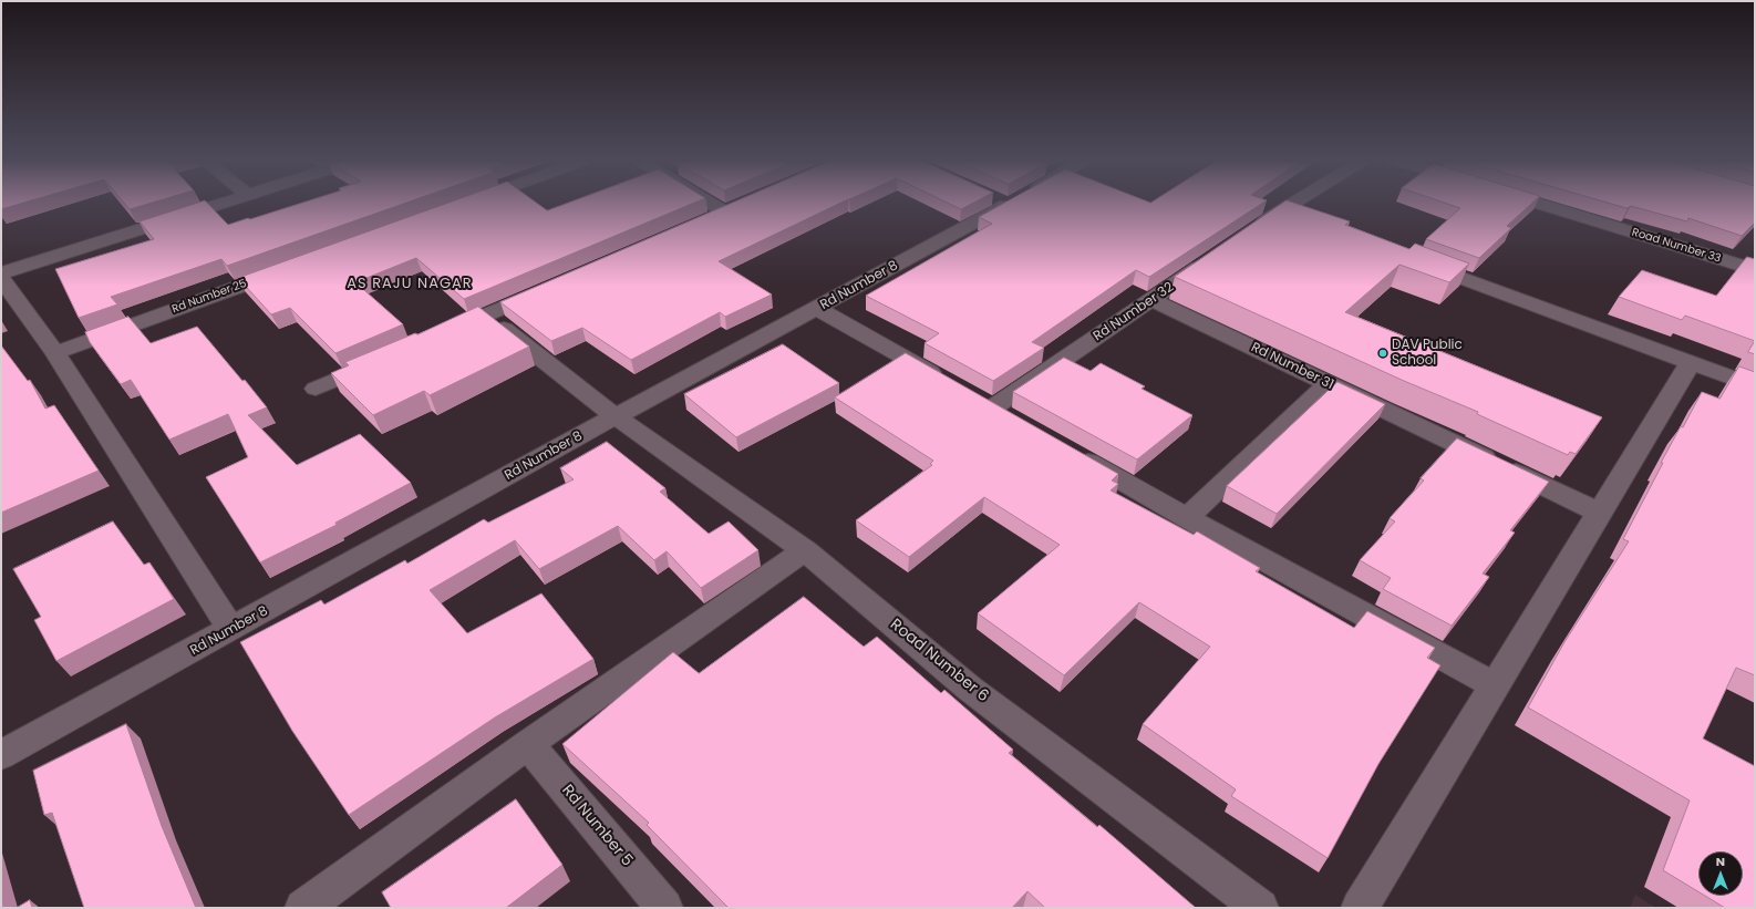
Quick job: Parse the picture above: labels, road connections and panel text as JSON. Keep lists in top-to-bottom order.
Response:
{
  "streets": {
    "street": [
      "Road Number 33",
      "Rd Number 8",
      "Rd Number 25",
      "Rd Number 32",
      "Rd Number 31",
      "Road Number 6",
      "Rd Number 5"
    ]
  },
  "crossings": [
    ["Rd Number 8", "Road Number 6"],
    ["Rd Number 32", "Rd Number 31"]
  ],
  "districts": ["AS RAJU NAGAR"],
  "places": ["DAV Public School"],
  "north": "top"
}
